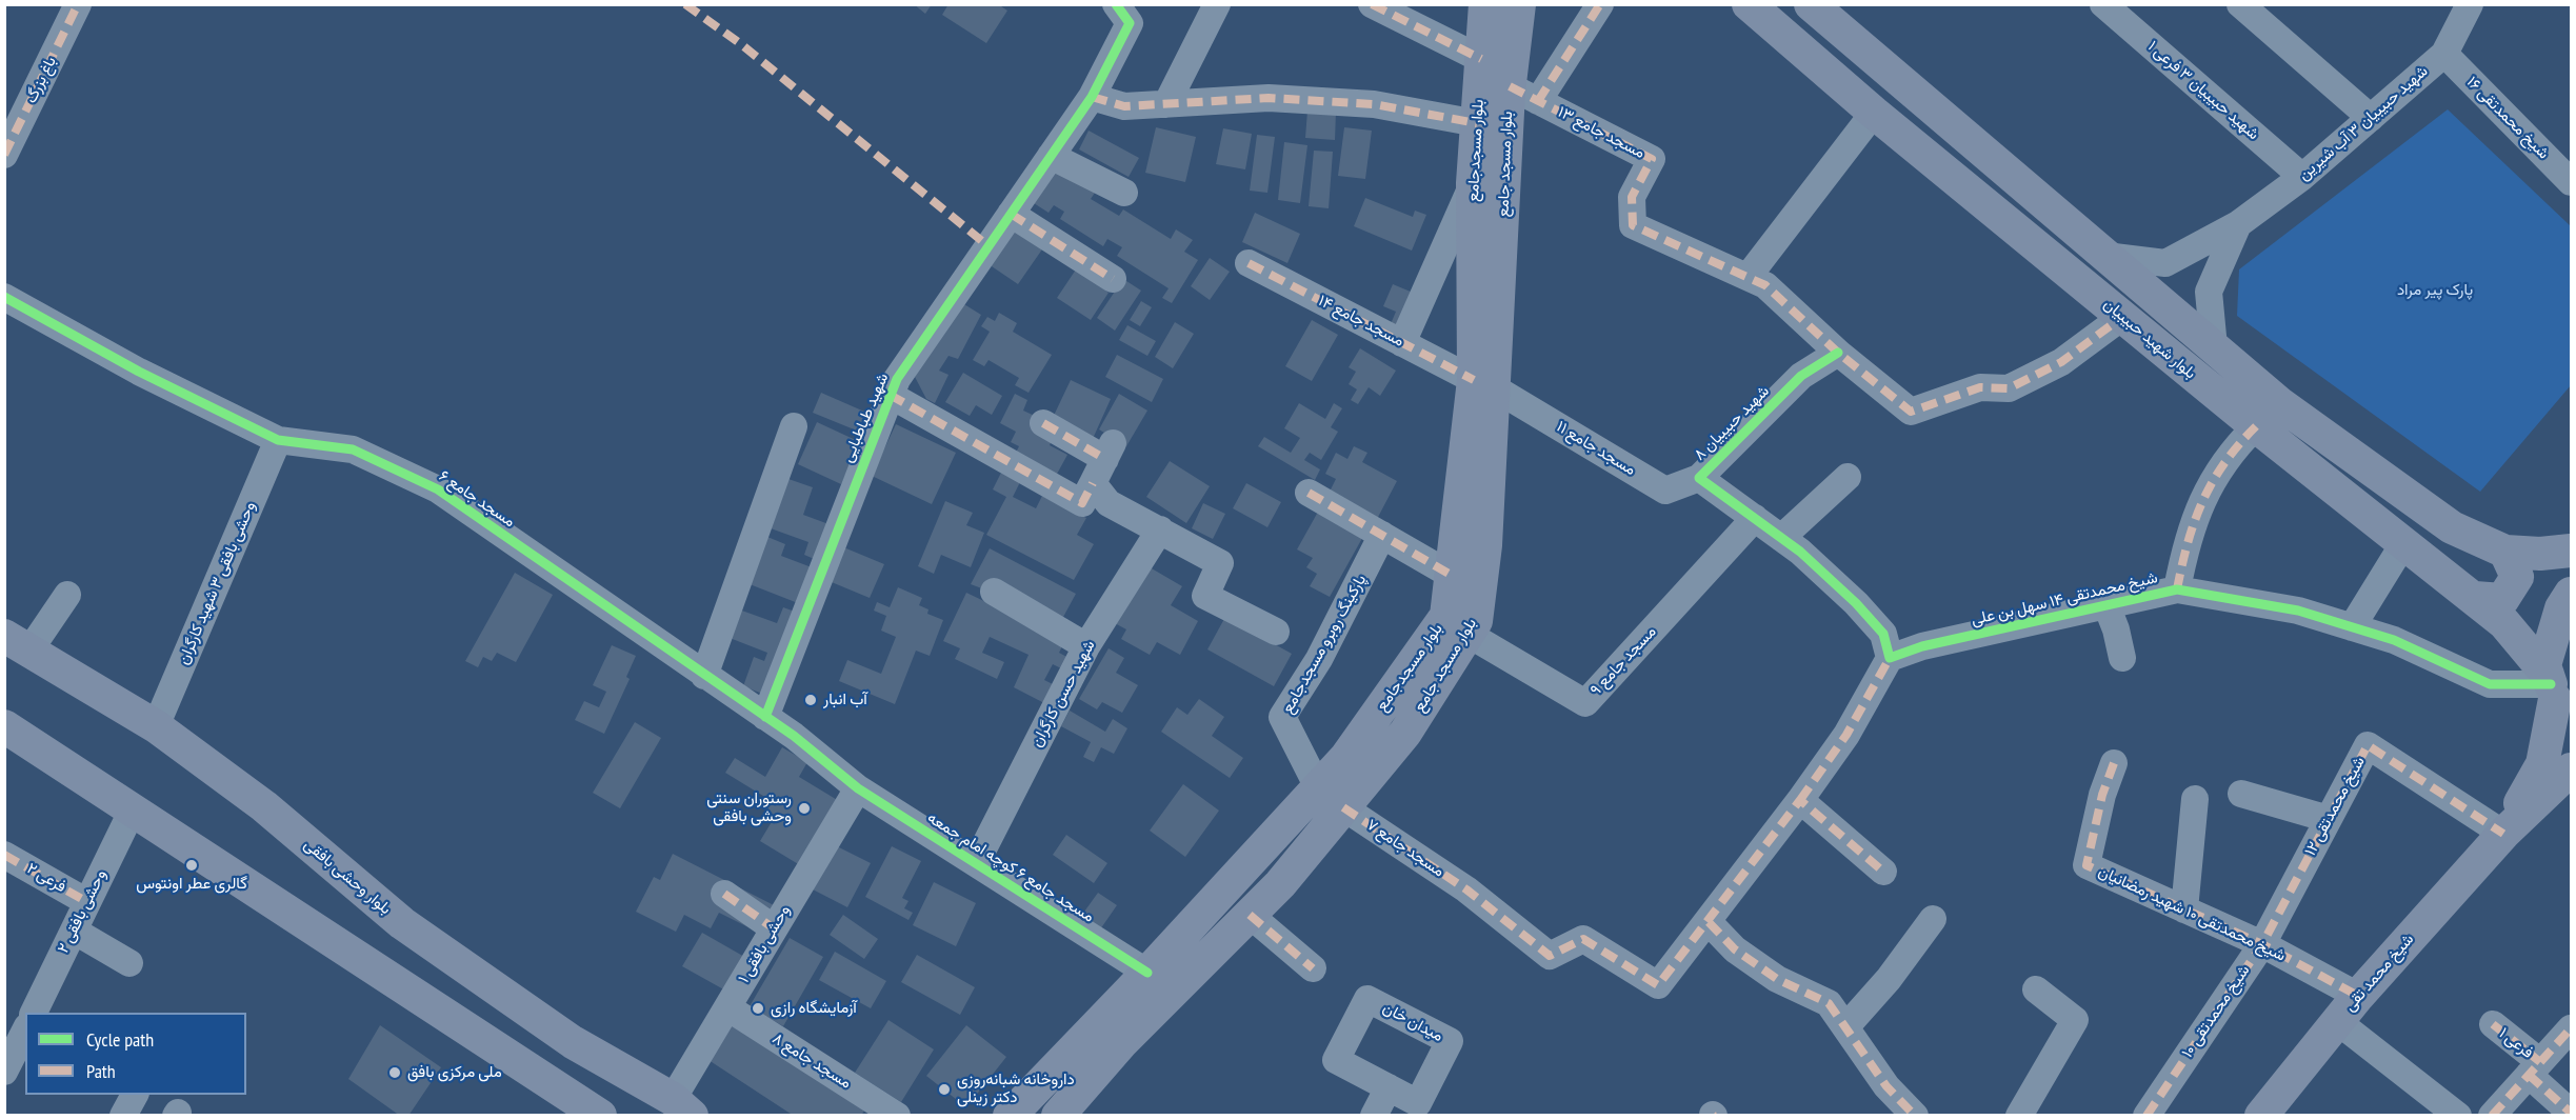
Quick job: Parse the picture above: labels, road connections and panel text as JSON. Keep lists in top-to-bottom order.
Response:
{
  "streets": {
    "main road": [
      "بلوار مسجدجامع",
      "بلوار مسجد جامع",
      "بلوار شهید حبیبیان",
      "بلوار وحشی بافقی",
      "شیخ محمد تقی"
    ],
    "street": [
      "باغ بزرگ",
      "شهید حبیبیان ۳ فرعی ۱",
      "شیخ محمدتقی ۱۶",
      "شهید حبیبیان ۳ آب شیرین",
      "مسجد جامع ۱۳",
      "مسجد جامع ۱۴",
      "شهید طباطبایی",
      "شهید حبیبیان ۸",
      "مسجد جامع ۱۱",
      "مسجد جامع ۶",
      "وحشی بافقی ۳ شهید کارگران",
      "شیخ محمدتقی ۱۴ سهل بن علی",
      "پارکینگ روبرو مسجدجامع",
      "مسجد جامع ۹",
      "شهید حسن کارگران",
      "شیخ محمدتقی ۱۲",
      "مسجد جامع ۷",
      "مسجد جامع ۶ کوچه امام جمعه",
      "فرعی ۲",
      "وحشی بافقی ۲",
      "شیخ محمدتقی ۱۰ شهید رمضانیان",
      "وحشی بافقی ۱",
      "شیخ محمدتقی ۱۰",
      "فرعی ۱",
      "مسجد جامع ۸"
    ]
  },
  "crossings": [
    ["شهید حبیبیان ۳ فرعی ۱", "شهید حبیبیان ۳ آب شیرین"],
    ["شیخ محمدتقی ۱۶", "شهید حبیبیان ۳ آب شیرین"],
    ["مسجد جامع ۱۳", "بلوار مسجد جامع"],
    ["بلوار مسجدجامع", "بلوار مسجد جامع"],
    ["بلوار مسجدجامع", "مسجد جامع ۱۴"],
    ["بلوار مسجدجامع", "مسجد جامع ۱۱"],
    ["بلوار مسجدجامع", "پارکینگ روبرو مسجدجامع"],
    ["بلوار مسجدجامع", "مسجد جامع ۶ کوچه امام جمعه"],
    ["بلوار مسجد جامع", "مسجد جامع ۱۴"],
    ["بلوار مسجد جامع", "مسجد جامع ۱۱"],
    ["بلوار مسجد جامع", "مسجد جامع ۹"],
    ["بلوار مسجد جامع", "مسجد جامع ۷"],
    ["مسجد جامع ۱۴", "مسجد جامع ۱۱"],
    ["بلوار شهید حبیبیان", "شیخ محمدتقی ۱۴ سهل بن علی"],
    ["شهید طباطبایی", "مسجد جامع ۶"],
    ["شهید حبیبیان ۸", "مسجد جامع ۱۱"],
    ["شهید حبیبیان ۸", "مسجد جامع ۹"],
    ["مسجد جامع ۶", "وحشی بافقی ۳ شهید کارگران"],
    ["مسجد جامع ۶", "مسجد جامع ۶ کوچه امام جمعه"],
    ["مسجد جامع ۶", "وحشی بافقی ۱"],
    ["وحشی بافقی ۳ شهید کارگران", "بلوار وحشی بافقی"],
    ["شهید حسن کارگران", "مسجد جامع ۶ کوچه امام جمعه"],
    ["شیخ محمدتقی ۱۲", "شیخ محمدتقی ۱۰ شهید رمضانیان"],
    ["شیخ محمدتقی ۱۲", "شیخ محمد تقی"],
    ["شیخ محمدتقی ۱۲", "شیخ محمدتقی ۱۰"],
    ["مسجد جامع ۶ کوچه امام جمعه", "وحشی بافقی ۱"],
    ["بلوار وحشی بافقی", "وحشی بافقی ۱"],
    ["فرعی ۲", "وحشی بافقی ۲"],
    ["شیخ محمدتقی ۱۰ شهید رمضانیان", "شیخ محمد تقی"],
    ["شیخ محمدتقی ۱۰ شهید رمضانیان", "شیخ محمدتقی ۱۰"],
    ["وحشی بافقی ۱", "مسجد جامع ۸"]
  ],
  "parks": ["پارک پیر مراد"],
  "places": [
    "آب انبار",
    "رستوران سنتی وحشی بافقی",
    "گالری عطر اونتوس",
    "آزمایشگاه رازی",
    "ملی مرکزی بافق",
    "داروخانه شبانه‌روزی دکتر زینلی"
  ],
  "legend": ["Cycle path", "Path"]
}
